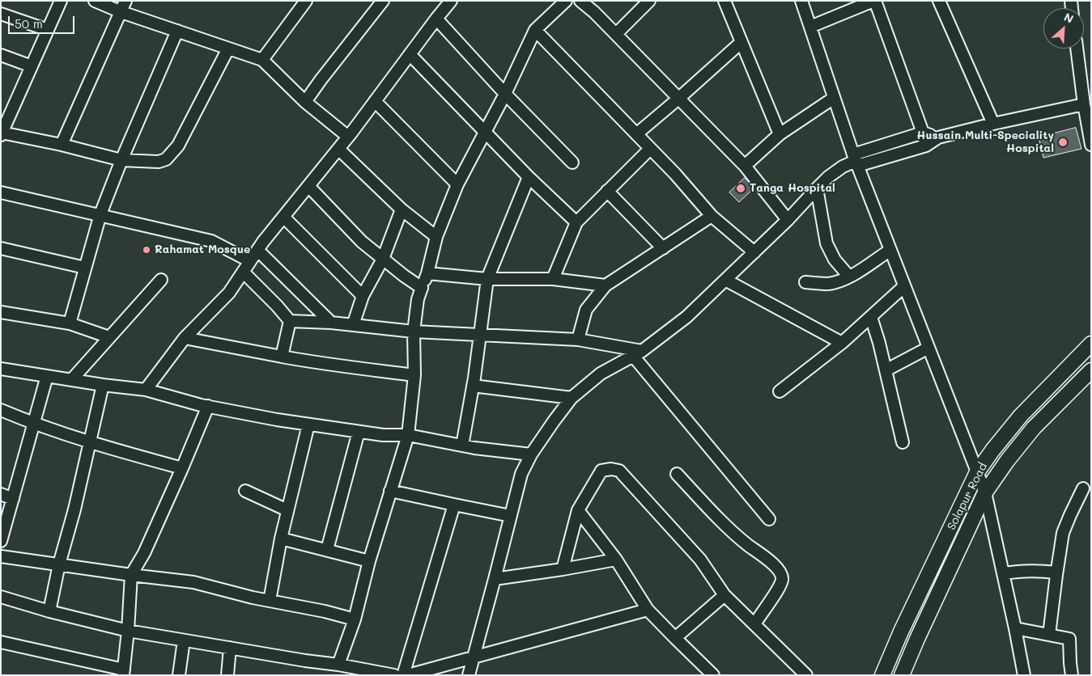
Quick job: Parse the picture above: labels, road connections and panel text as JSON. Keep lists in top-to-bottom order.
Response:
{
  "streets": {
    "main road": ["Solapur Road"]
  },
  "places": ["Hussain Multi-Speciality Hospital", "Tanga Hospital", "Rahamat Mosque"],
  "scale_bar": "50 m",
  "north": "top right"
}
